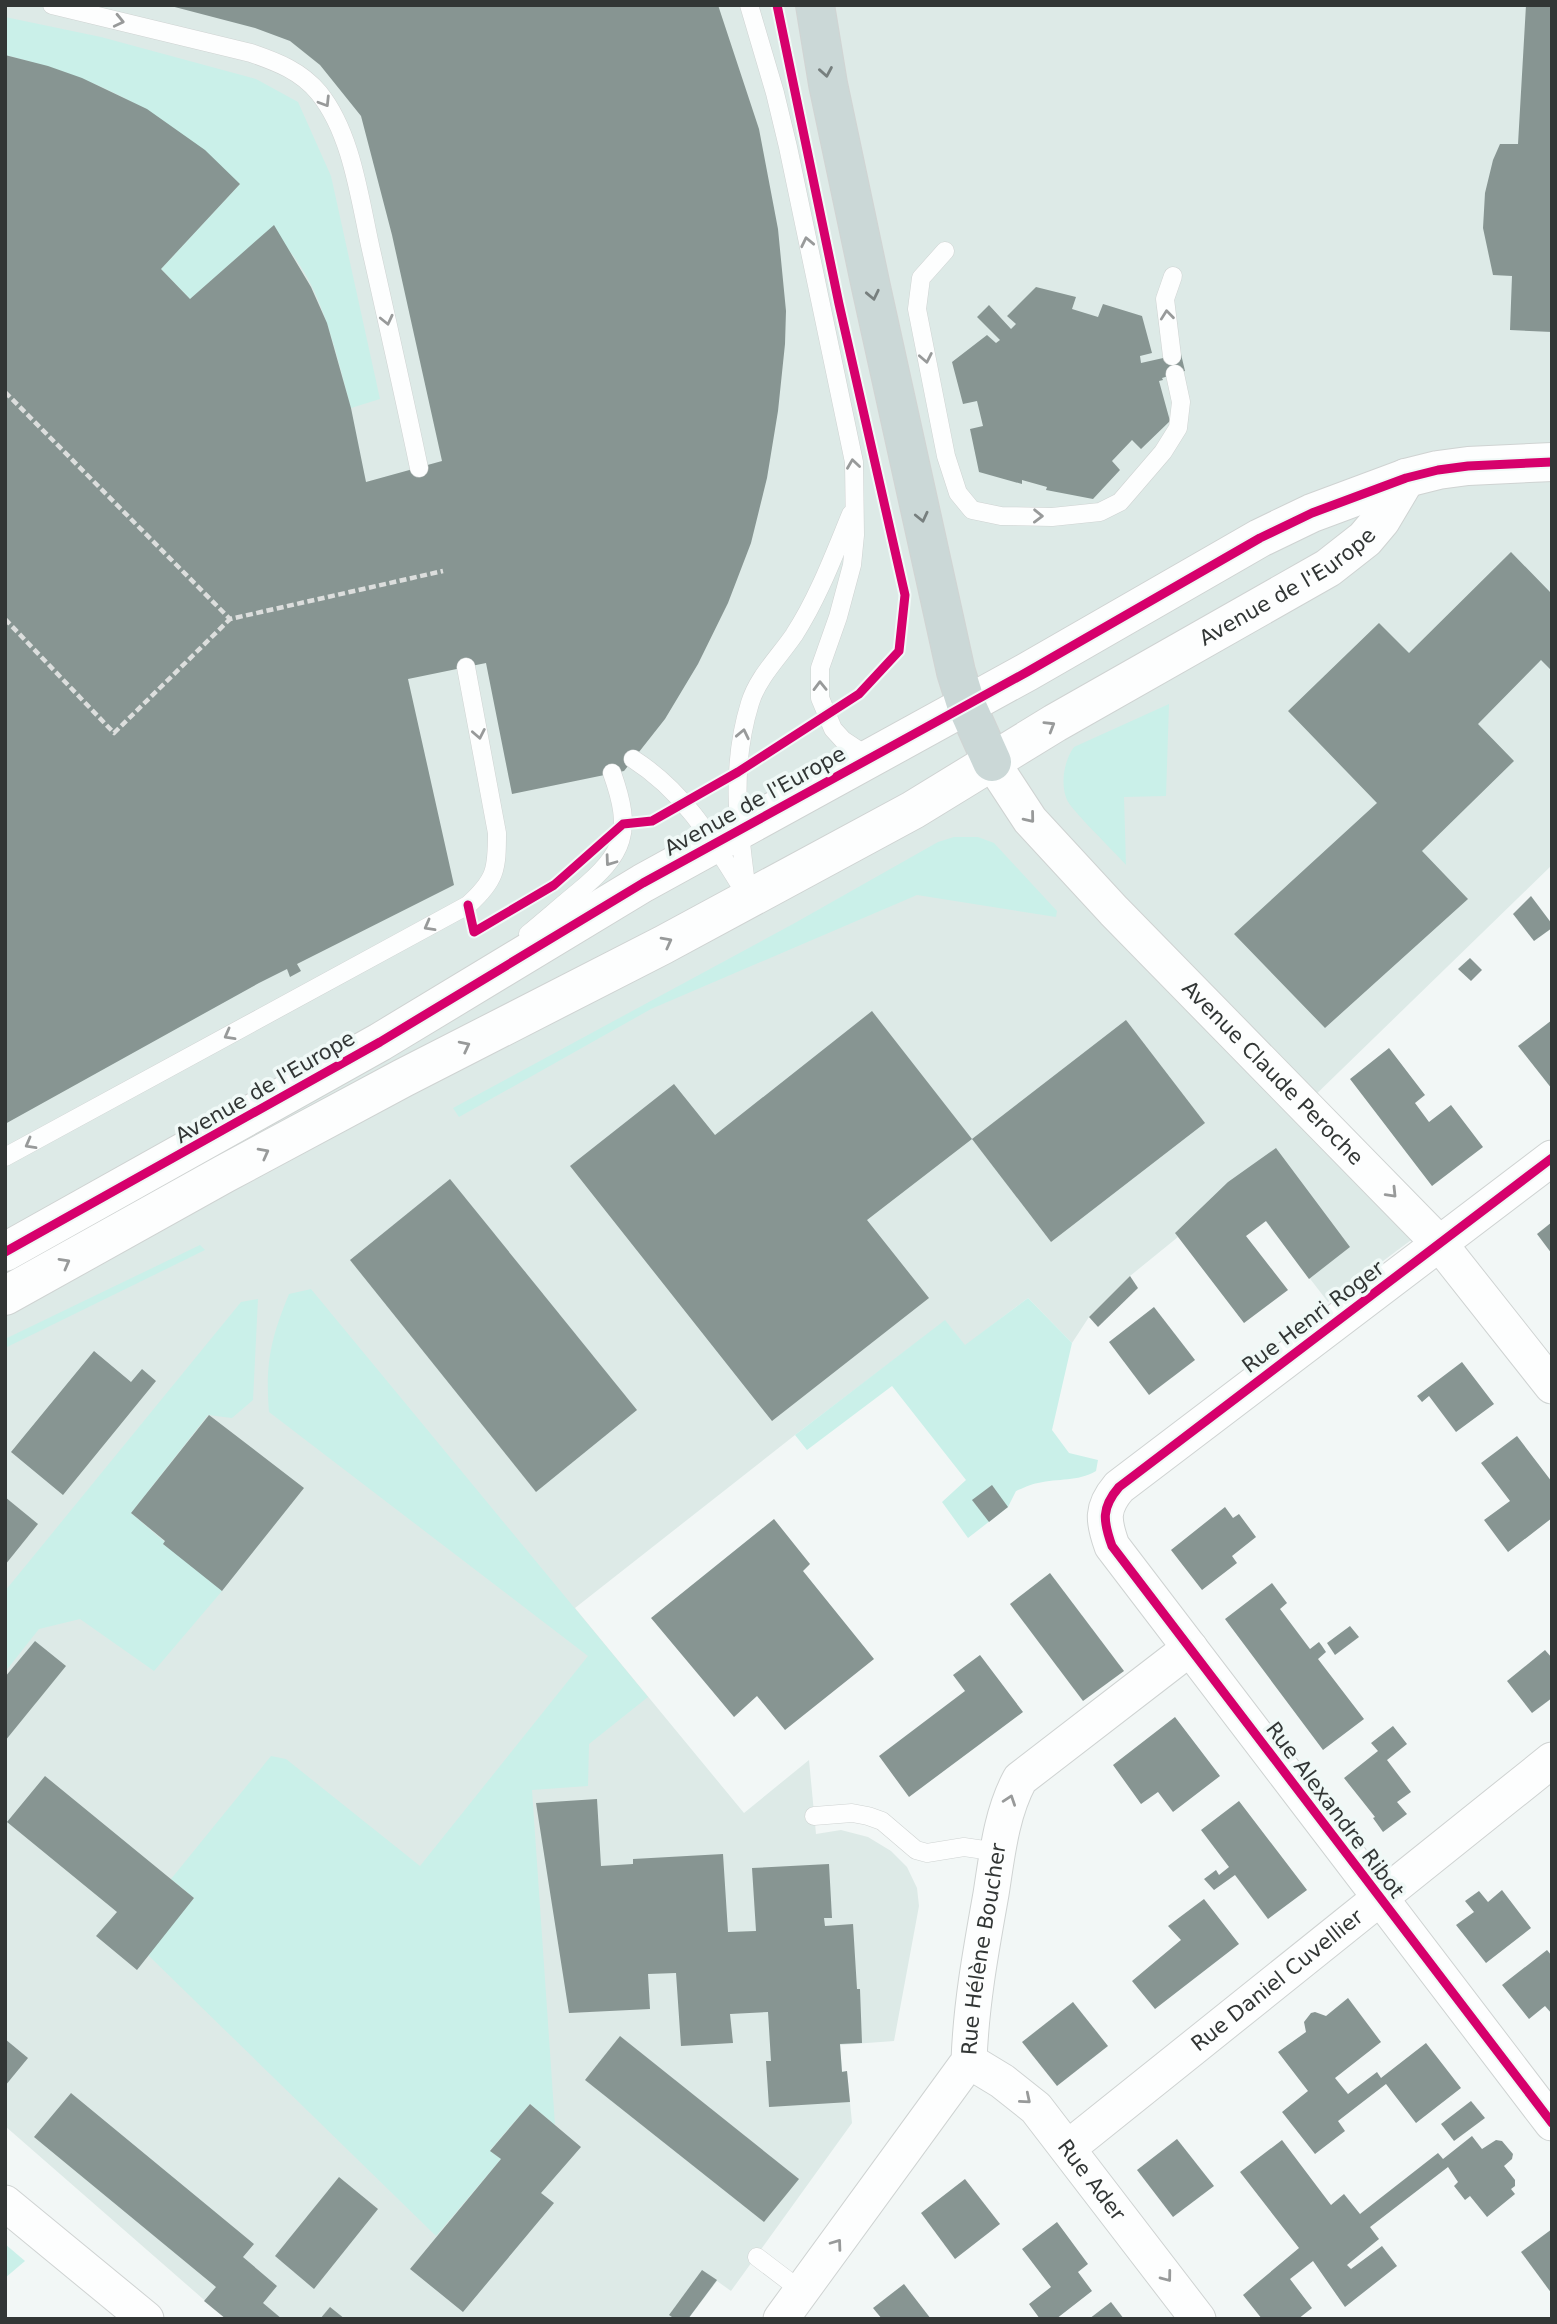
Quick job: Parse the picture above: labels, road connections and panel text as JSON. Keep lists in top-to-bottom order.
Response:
{
  "streets": {
    "street": [
      "Avenue de l'Europe",
      "Avenue Claude Peroche",
      "Rue Henri Roger",
      "Rue Alexandre Ribot",
      "Rue Hélène Boucher",
      "Rue Daniel Cuvellier",
      "Rue Ader"
    ]
  },
  "crossings": [
    ["Avenue de l'Europe", "Avenue Claude Peroche"],
    ["Avenue Claude Peroche", "Rue Henri Roger"],
    ["Rue Henri Roger", "Rue Alexandre Ribot"],
    ["Rue Alexandre Ribot", "Rue Hélène Boucher"],
    ["Rue Alexandre Ribot", "Rue Daniel Cuvellier"],
    ["Rue Hélène Boucher", "Rue Ader"],
    ["Rue Daniel Cuvellier", "Rue Ader"]
  ],
  "one_way": ["Avenue Claude Peroche", "Rue Hélène Boucher", "Rue Ader"]
}
